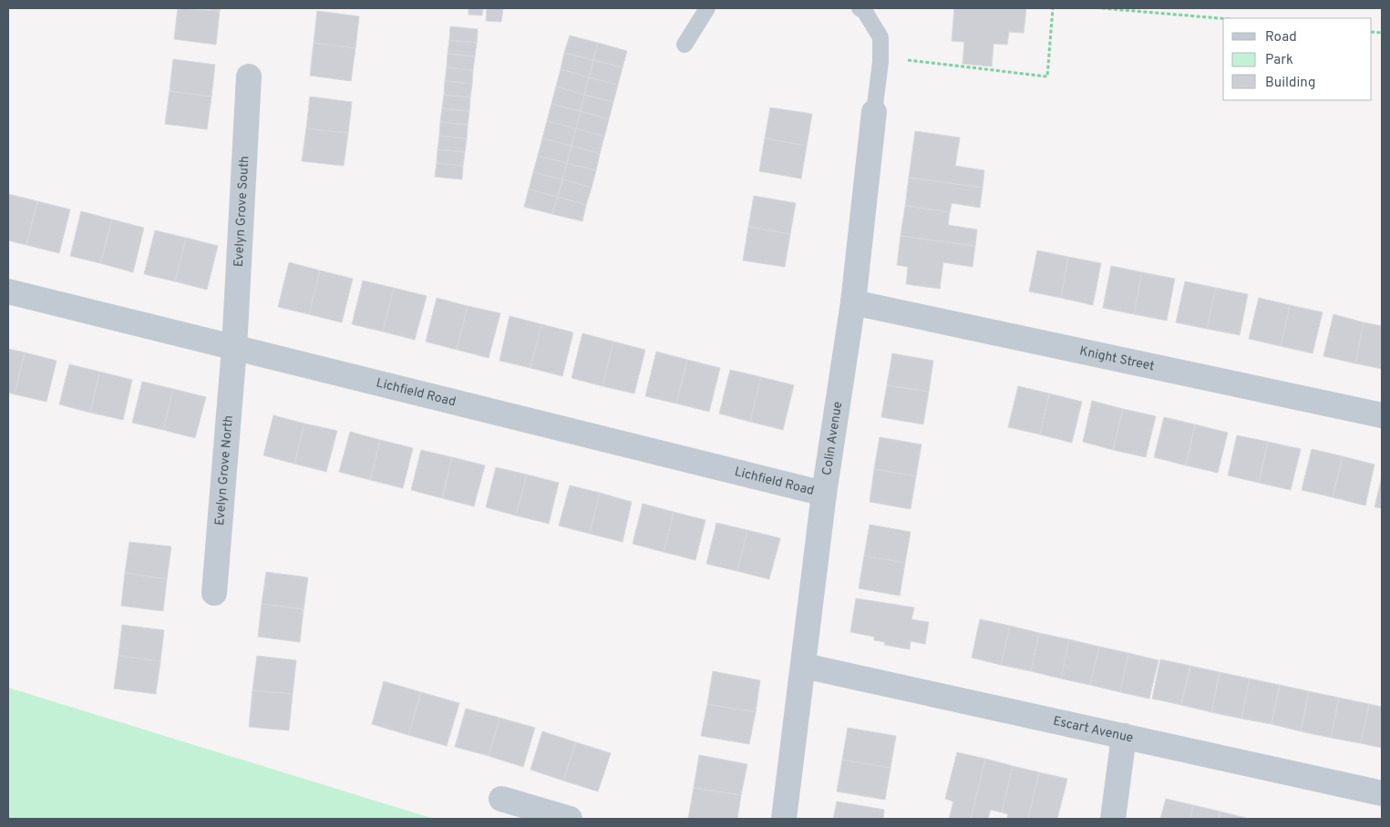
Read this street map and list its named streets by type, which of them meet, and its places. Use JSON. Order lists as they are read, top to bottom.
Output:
{
  "streets": {
    "street": [
      "Evelyn Grove South",
      "Knight Street",
      "Lichfield Road",
      "Colin Avenue",
      "Evelyn Grove North",
      "Escart Avenue"
    ]
  },
  "crossings": [
    ["Evelyn Grove South", "Lichfield Road"],
    ["Evelyn Grove South", "Evelyn Grove North"],
    ["Knight Street", "Colin Avenue"],
    ["Lichfield Road", "Colin Avenue"],
    ["Lichfield Road", "Evelyn Grove North"],
    ["Colin Avenue", "Escart Avenue"]
  ],
  "legend": ["Road", "Park", "Building"]
}
